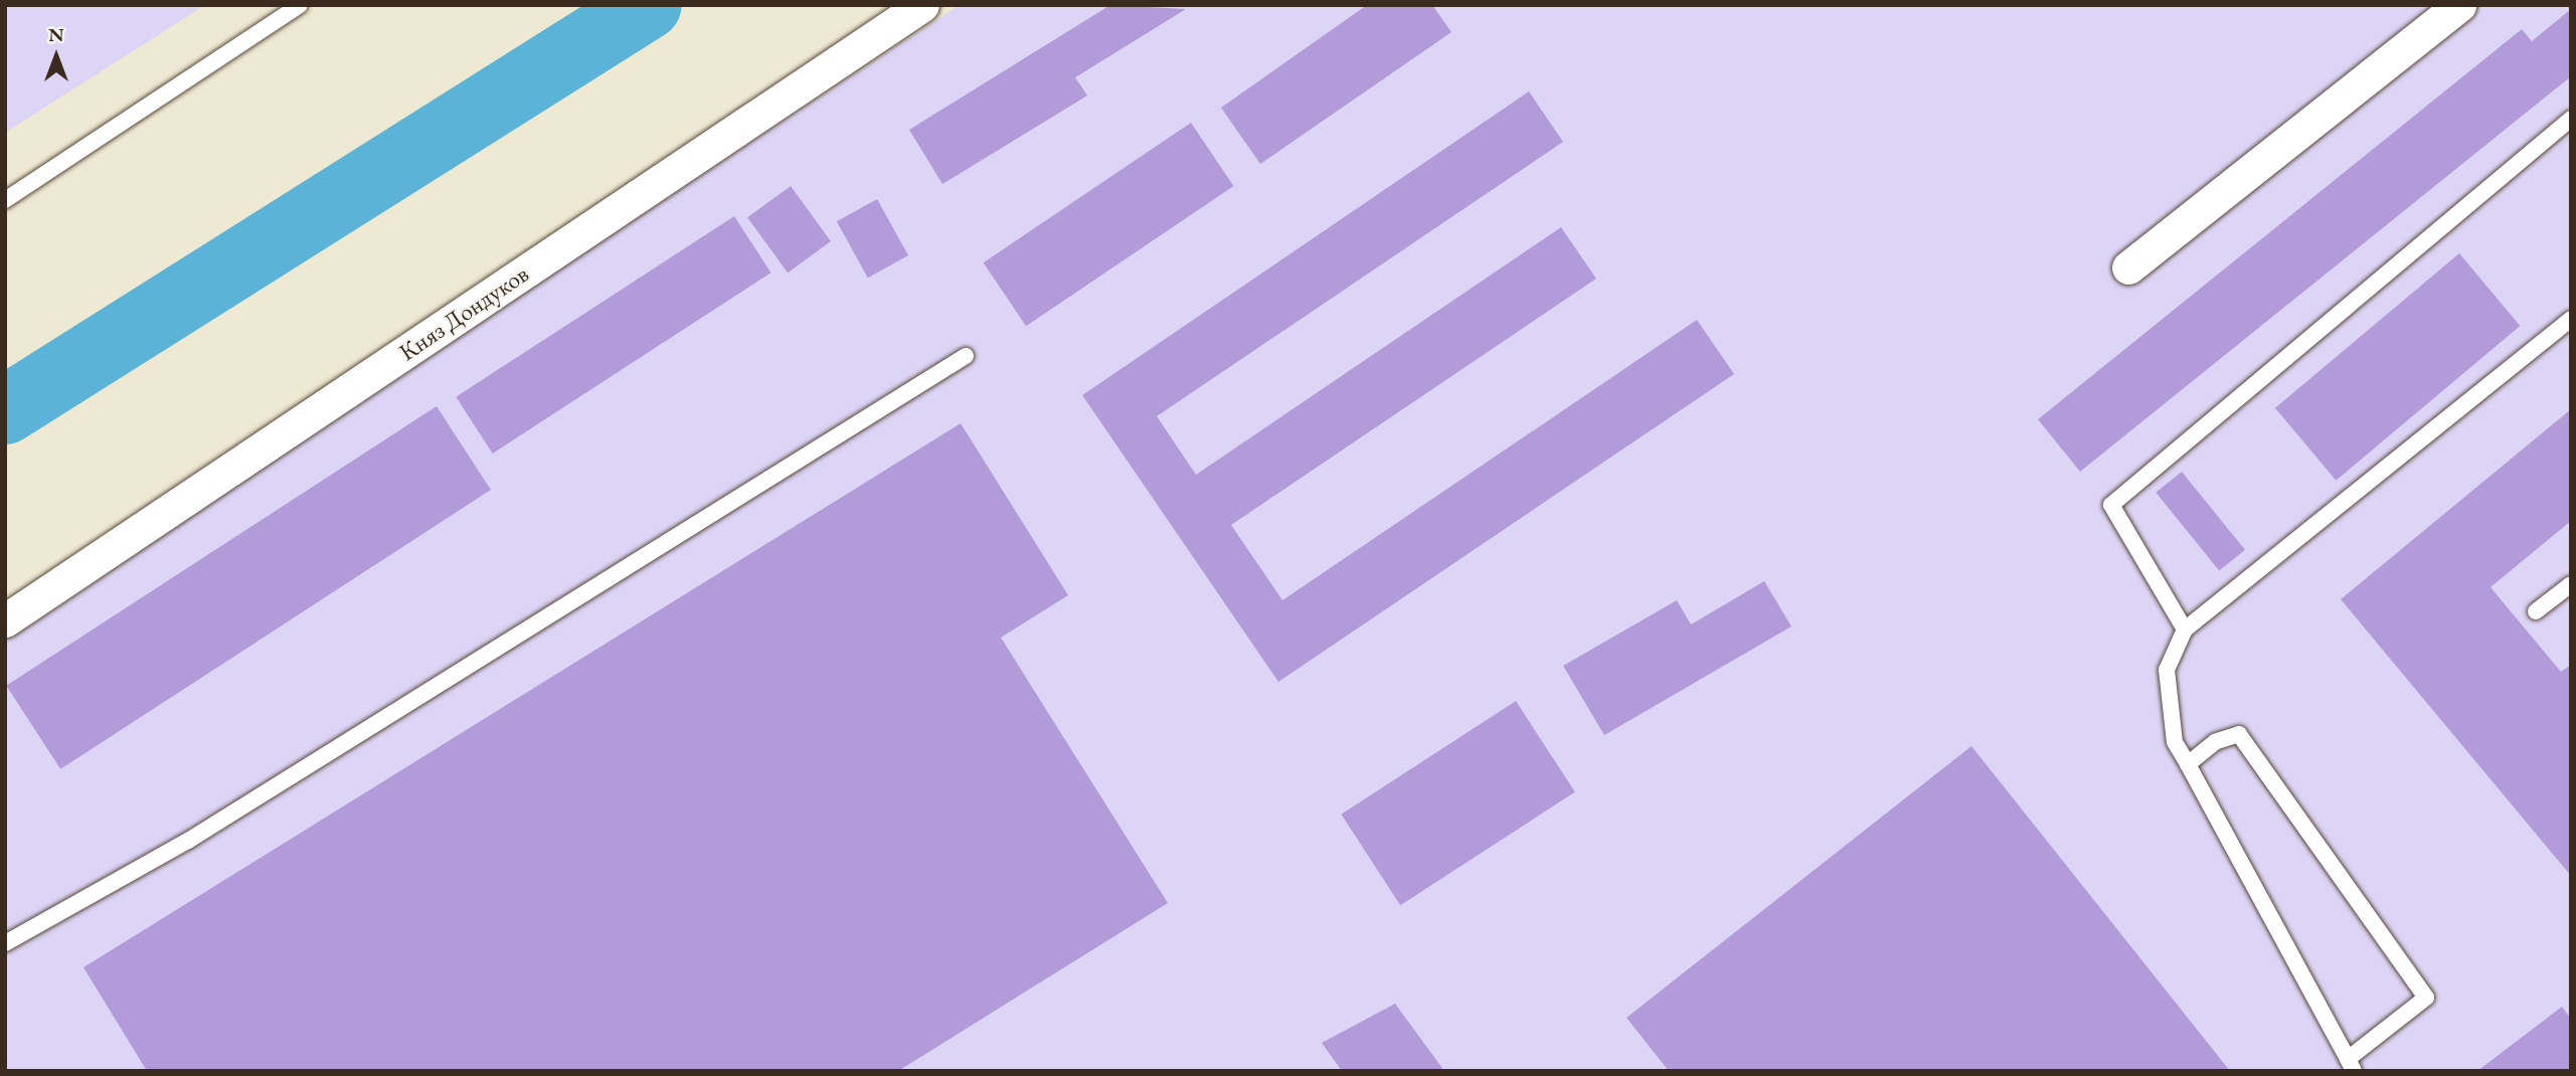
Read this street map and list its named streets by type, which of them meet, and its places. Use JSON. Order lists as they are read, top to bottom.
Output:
{
  "streets": {
    "street": ["Княз Дондуков"]
  },
  "north": "top"
}
